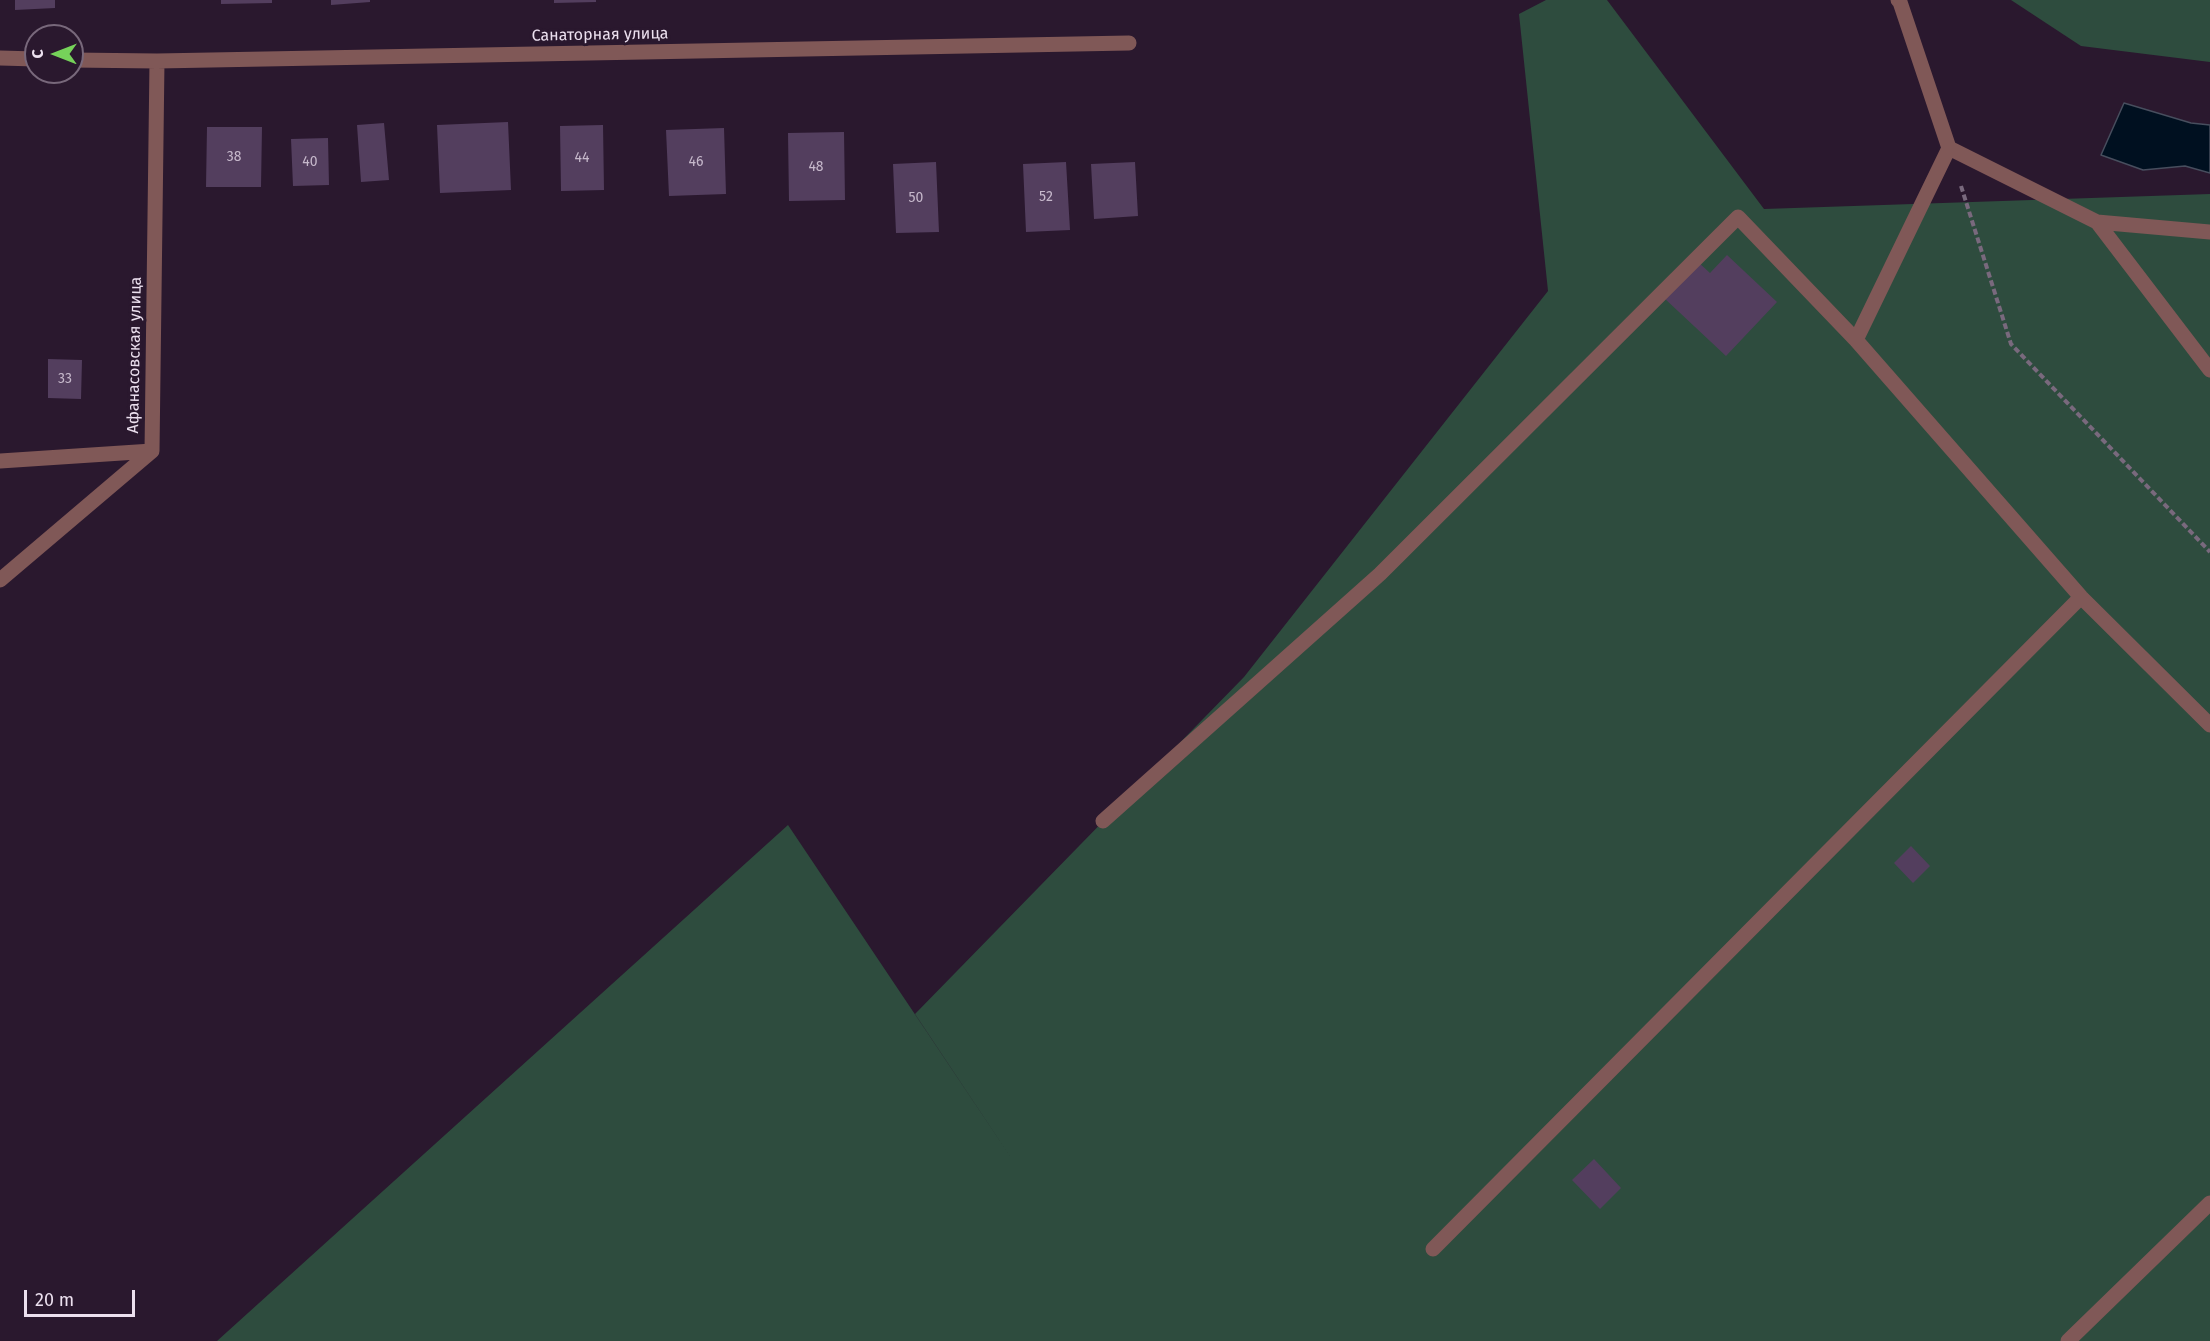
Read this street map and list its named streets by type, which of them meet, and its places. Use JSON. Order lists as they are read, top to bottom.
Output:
{
  "streets": {
    "street": ["Санаторная улица", "Афанасовская улица"]
  },
  "crossings": [
    ["Санаторная улица", "Афанасовская улица"]
  ],
  "house_numbers": [
    "38",
    "44",
    "40",
    "46",
    "48",
    "52",
    "50",
    "33"
  ],
  "scale_bar": "20 m",
  "north": "left"
}
